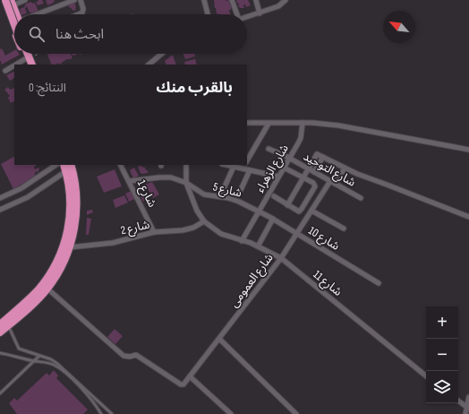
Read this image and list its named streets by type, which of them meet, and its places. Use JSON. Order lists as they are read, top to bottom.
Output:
{
  "streets": {
    "street": [
      "شارع الزهراء",
      "شارع التوحيد",
      "شارع 5",
      "شارع 1",
      "شارع 2",
      "شارع 10",
      "شارع العمومى",
      "شارع 11"
    ]
  },
  "crossings": [
    ["شارع الزهراء", "شارع التوحيد"],
    ["شارع الزهراء", "شارع 5"],
    ["شارع الزهراء", "شارع 10"],
    ["شارع الزهراء", "شارع 11"],
    ["شارع التوحيد", "شارع العمومى"],
    ["شارع 5", "شارع 1"],
    ["شارع 5", "شارع 10"],
    ["شارع 1", "شارع 2"],
    ["شارع 2", "شارع 11"],
    ["شارع 10", "شارع العمومى"],
    ["شارع العمومى", "شارع 11"]
  ],
  "north": "top left",
  "page": {
    "search": "ابحث هنا",
    "heading": ["بالقرب منك", "النتائج: 0"],
    "map_buttons": ["+", "−"]
  }
}
